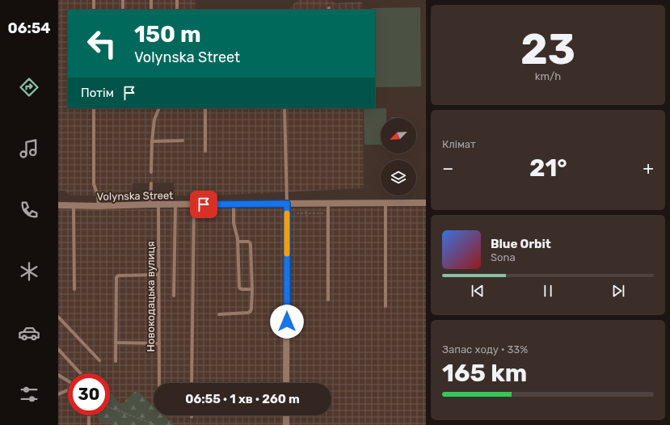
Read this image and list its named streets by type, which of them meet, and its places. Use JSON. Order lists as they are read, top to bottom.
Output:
{
  "streets": {
    "street": ["Volynska Street"],
    "lane": ["Новокодацька вулиця"]
  },
  "crossings": [
    ["Volynska Street", "Новокодацька вулиця"]
  ],
  "north": "bottom left",
  "page": {
    "tabs": "06:54",
    "tile": [
      ["23", "km/h"],
      "Клімат",
      ["Запас ходу · 33%", "165 km"]
    ],
    "turn": ["150 m", "Volynska Street"],
    "then": "Потім",
    "heat": ["−", "21°", "+"],
    "song": ["Blue Orbit", "Sona"],
    "limit": "30",
    "trip": "06:55 · 1 хв · 260 m"
  }
}
